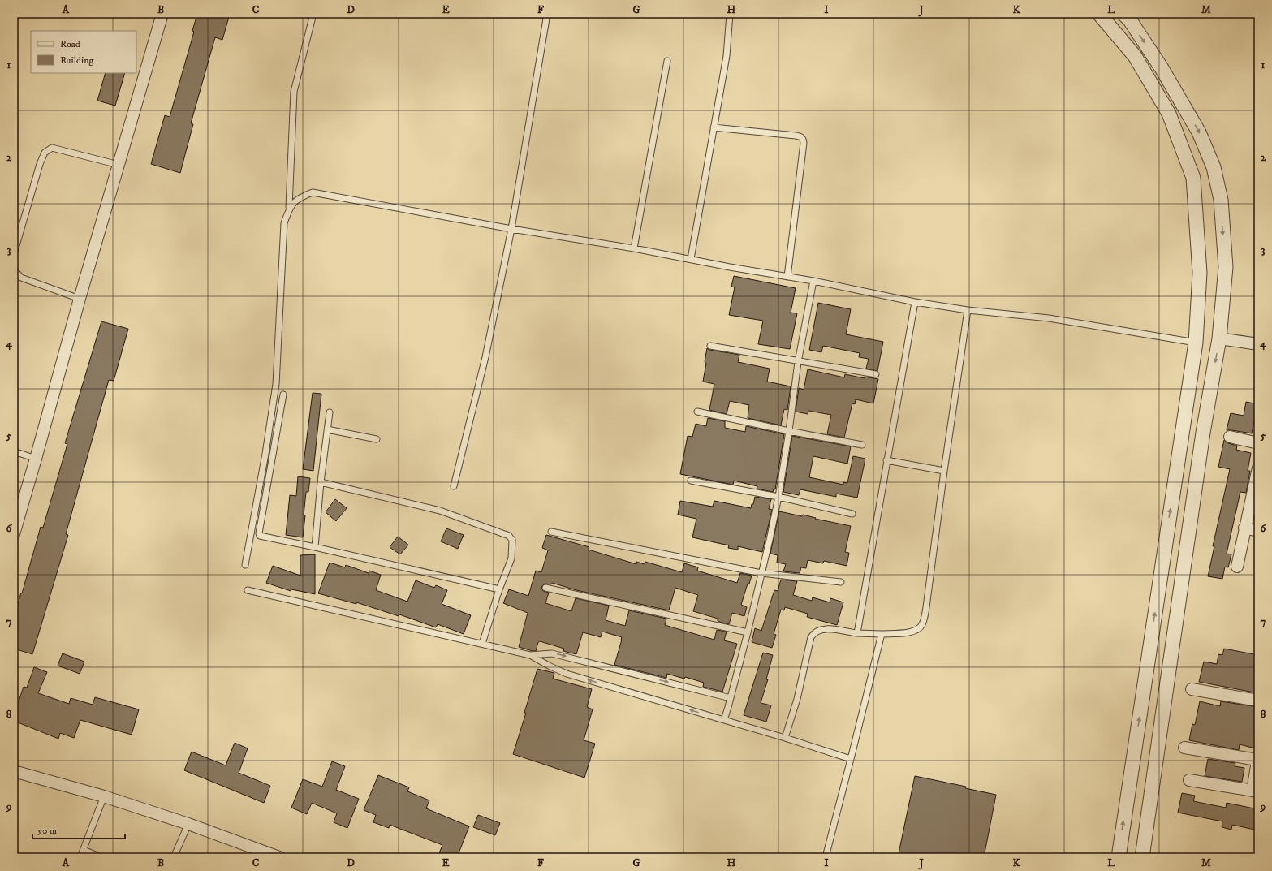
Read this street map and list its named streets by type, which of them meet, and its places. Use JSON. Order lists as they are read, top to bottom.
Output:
{
  "legend": ["Road", "Building"],
  "scale_bar": "50 m",
  "grid": {
    "columns": [
      "A",
      "B",
      "C",
      "D",
      "E",
      "F",
      "G",
      "H",
      "I",
      "J",
      "K",
      "L",
      "M"
    ],
    "rows": [
      "1",
      "2",
      "3",
      "4",
      "5",
      "6",
      "7",
      "8",
      "9"
    ]
  }
}
